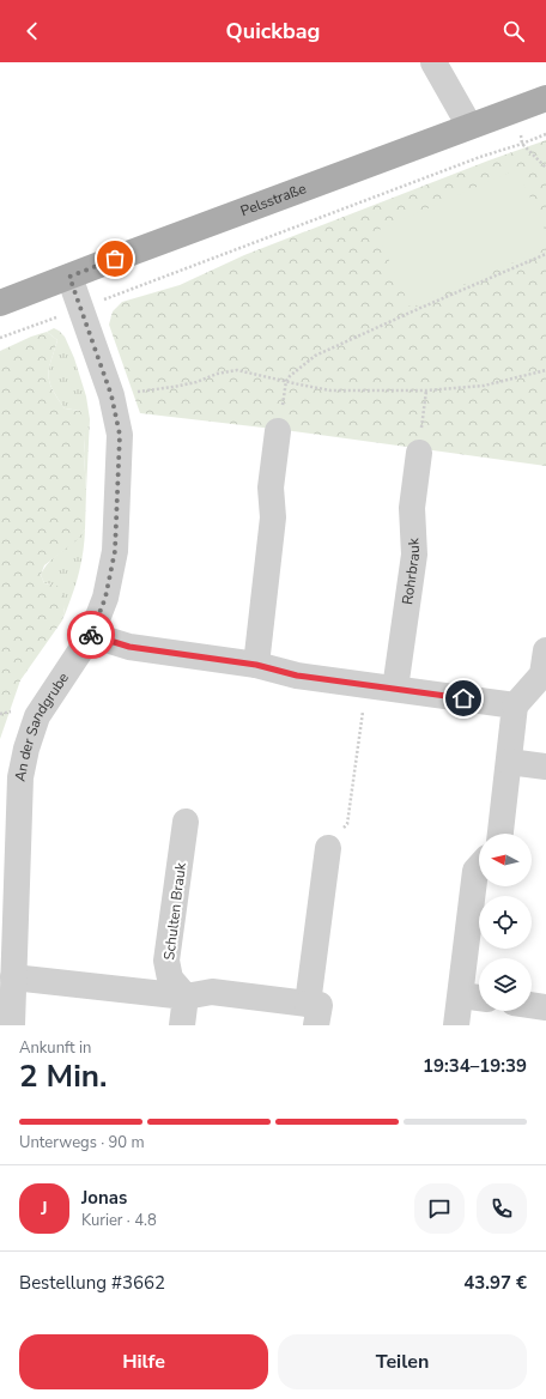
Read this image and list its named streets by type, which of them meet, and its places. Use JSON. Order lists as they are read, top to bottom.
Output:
{
  "streets": {
    "main road": ["Pelsstraße"],
    "street": ["Rohrbrauk", "An der Sandgrube", "Schulten Brauk"]
  },
  "crossings": [
    ["Pelsstraße", "An der Sandgrube"]
  ],
  "north": "left",
  "page": {
    "header": "Quickbag",
    "heading": ["2 Min.", "Ankunft in", "19:34–19:39"],
    "panel": [
      "Jonas",
      "Kurier · 4.8",
      "Bestellung #3662",
      "43.97 €"
    ],
    "bar": "Unterwegs · 90 m",
    "round": "J",
    "buttons": ["Hilfe", "Teilen"]
  }
}
